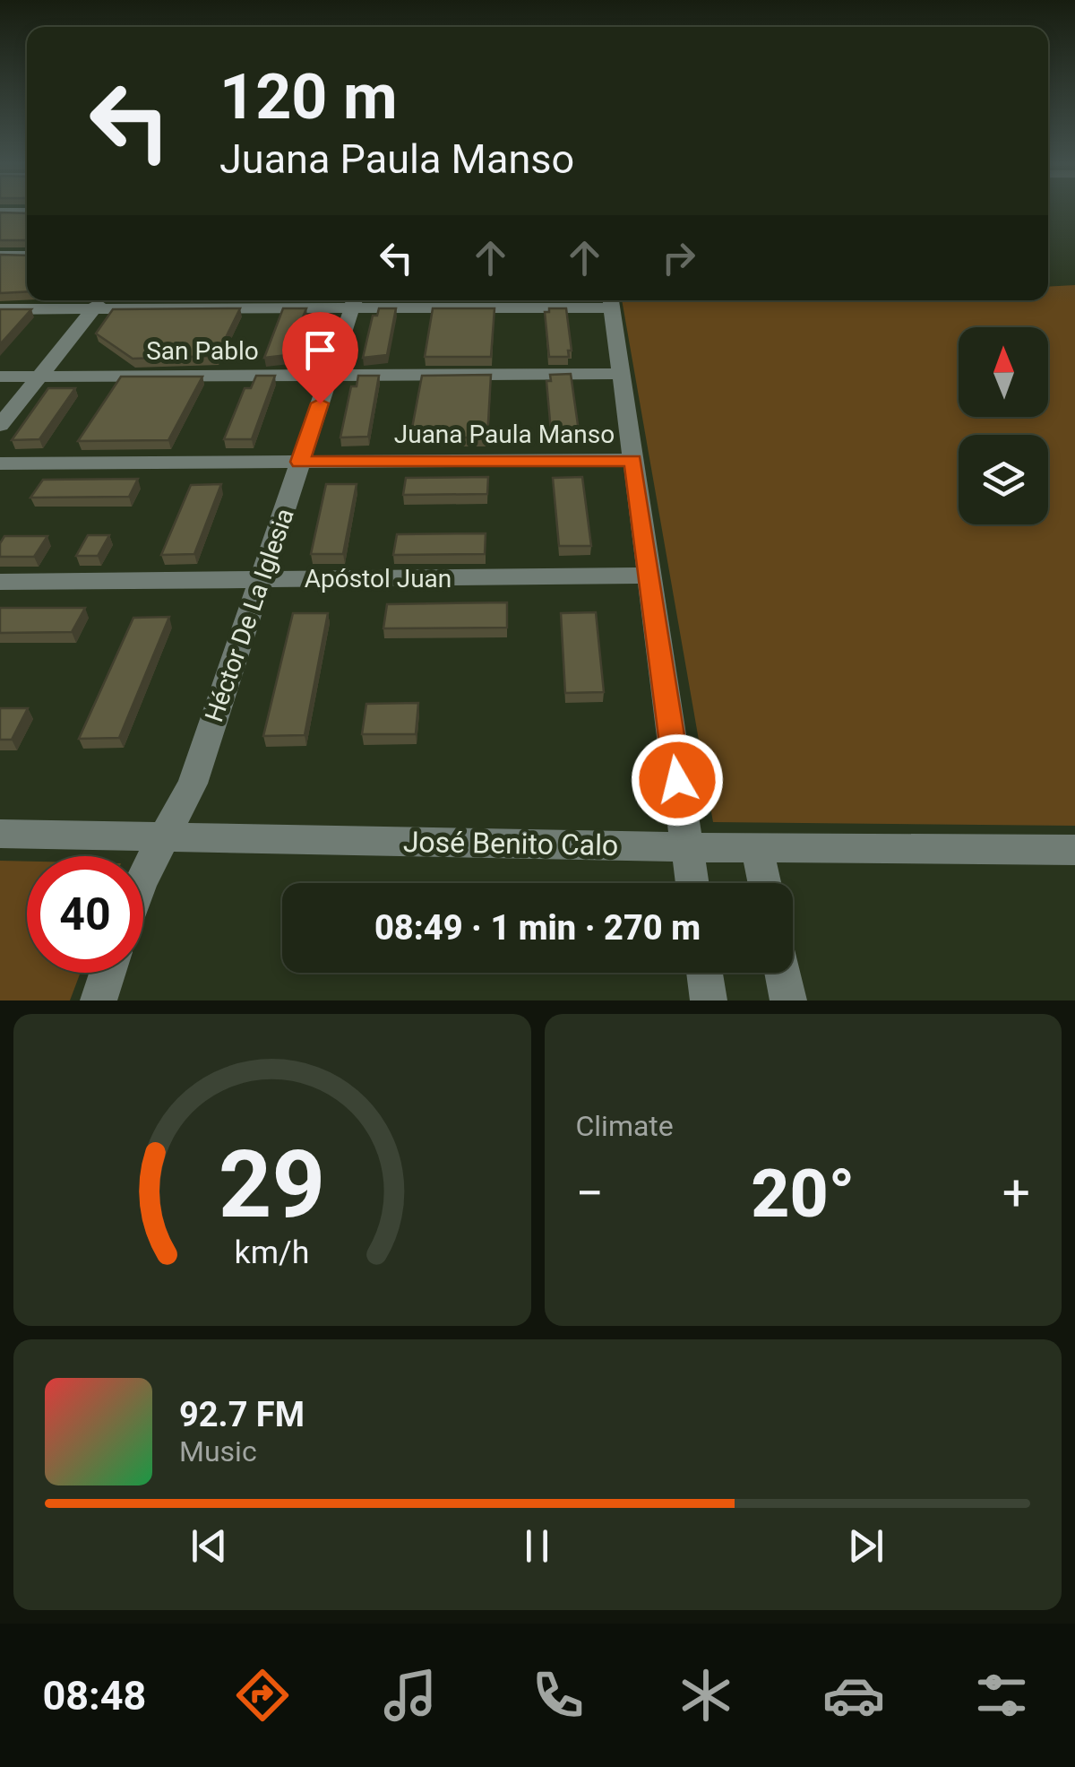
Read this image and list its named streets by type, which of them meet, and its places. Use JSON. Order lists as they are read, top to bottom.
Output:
{
  "streets": {
    "street": [
      "San Pablo",
      "Juana Paula Manso",
      "Apóstol Juan",
      "Héctor De La Iglesia",
      "José Benito Calo"
    ]
  },
  "crossings": [
    ["San Pablo", "Héctor De La Iglesia"],
    ["Juana Paula Manso", "Héctor De La Iglesia"],
    ["Apóstol Juan", "Héctor De La Iglesia"],
    ["Héctor De La Iglesia", "José Benito Calo"]
  ],
  "north": "top",
  "page": {
    "turn": ["120 m", "Juana Paula Manso"],
    "limit": "40",
    "trip": "08:49 · 1 min · 270 m",
    "tile": "Climate",
    "heat": ["−", "20°", "+"],
    "song": ["92.7 FM", "Music"],
    "tabs": "08:48",
    "gauge": ["29", "km/h"]
  }
}
